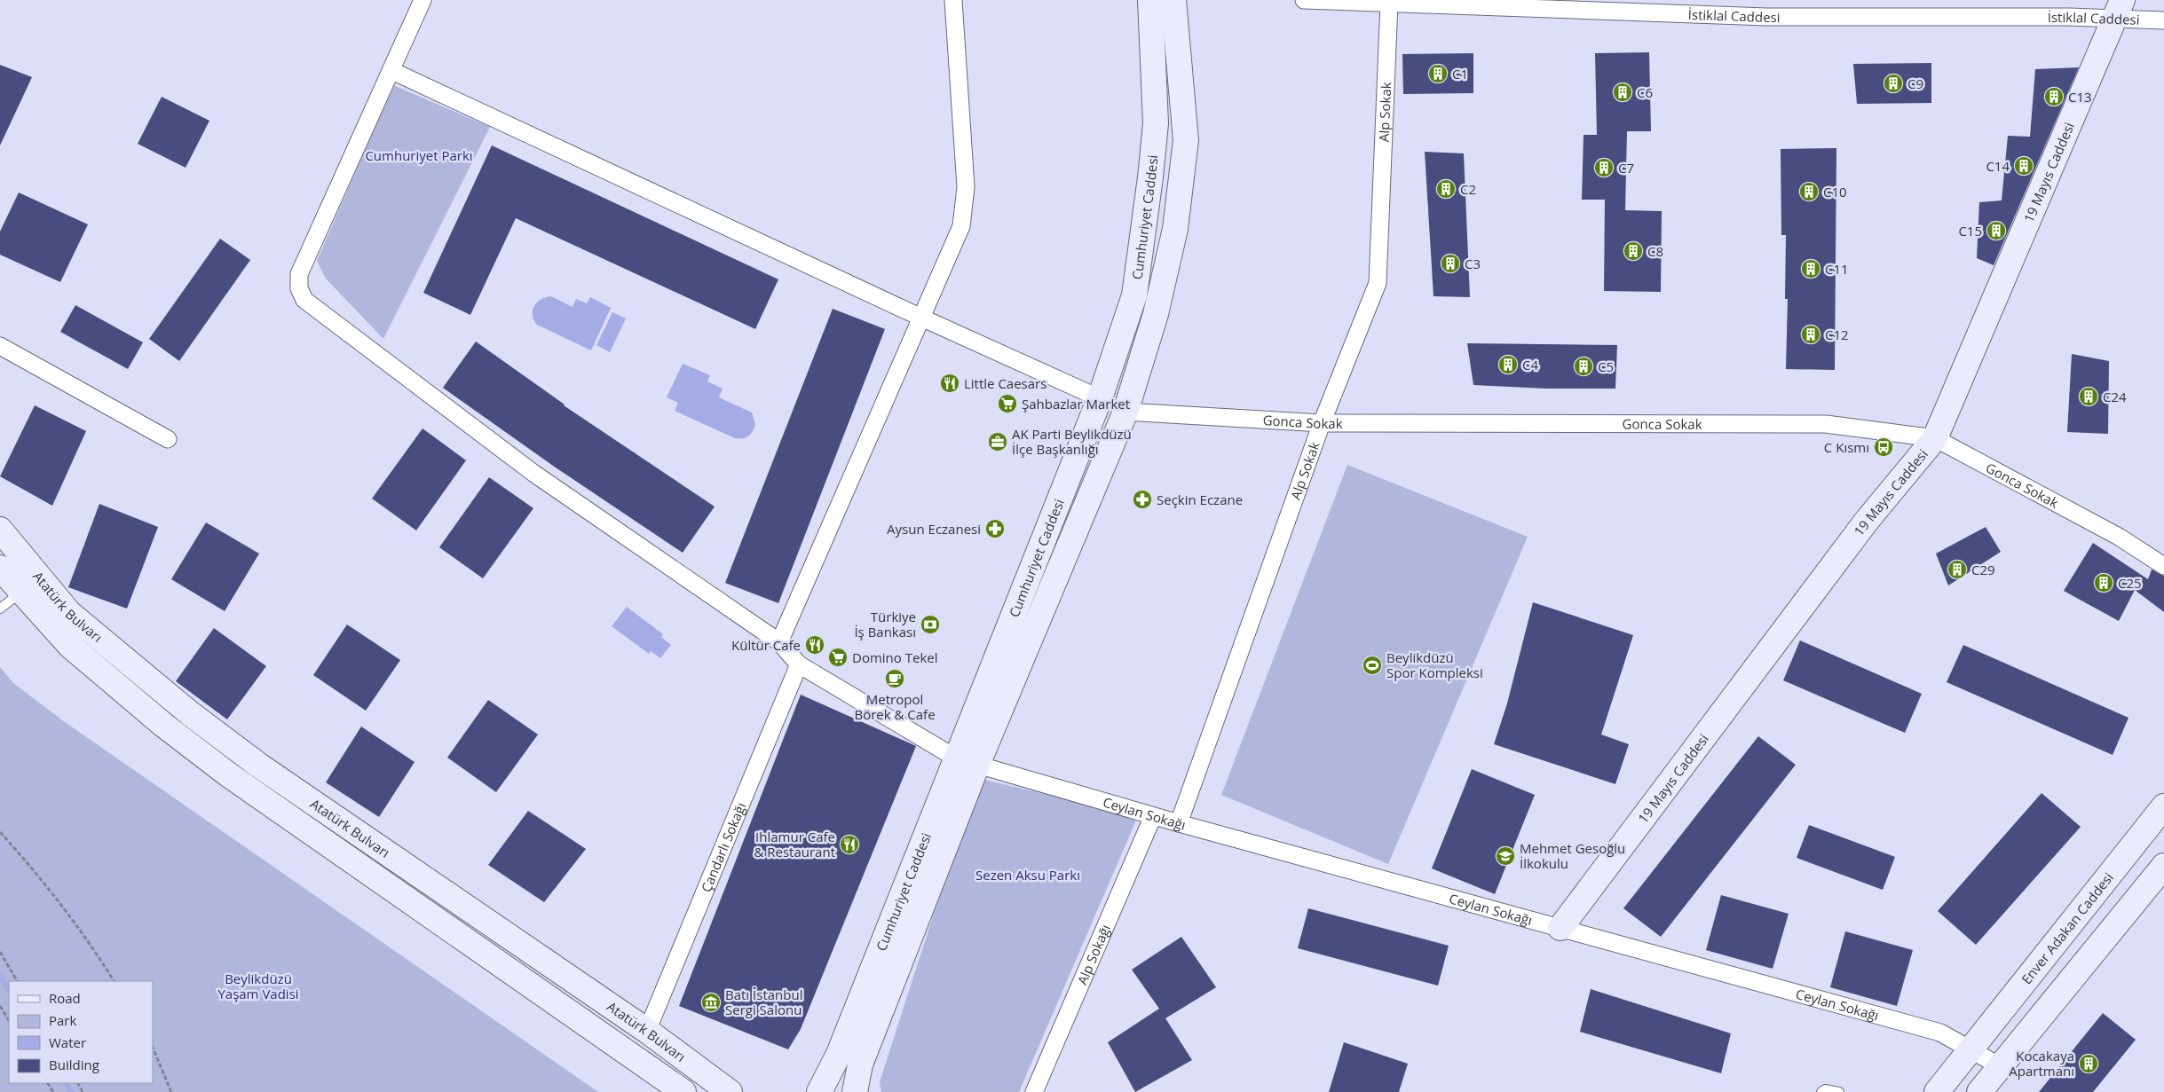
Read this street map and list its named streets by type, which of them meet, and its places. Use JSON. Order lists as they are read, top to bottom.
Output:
{
  "streets": {
    "main road": [
      "19 Mayıs Caddesi",
      "Cumhuriyet Caddesi",
      "Atatürk Bulvarı",
      "Enver Adakan Caddesi"
    ],
    "street": [
      "İstiklal Caddesi",
      "Alp Sokak",
      "Gonca Sokak",
      "Ceylan Sokağı",
      "Çandarlı Sokağı",
      "Alp Sokağı"
    ]
  },
  "crossings": [
    ["İstiklal Caddesi", "Alp Sokak"],
    ["İstiklal Caddesi", "19 Mayıs Caddesi"],
    ["Alp Sokak", "Gonca Sokak"],
    ["Alp Sokak", "Ceylan Sokağı"],
    ["19 Mayıs Caddesi", "Gonca Sokak"],
    ["19 Mayıs Caddesi", "Ceylan Sokağı"],
    ["Cumhuriyet Caddesi", "Gonca Sokak"],
    ["Cumhuriyet Caddesi", "Ceylan Sokağı"],
    ["Atatürk Bulvarı", "Çandarlı Sokağı"],
    ["Ceylan Sokağı", "Çandarlı Sokağı"],
    ["Ceylan Sokağı", "Enver Adakan Caddesi"],
    ["Ceylan Sokağı", "Alp Sokağı"]
  ],
  "parks": ["Cumhuriyet Parkı", "Sezen Aksu Parkı", "Beylikdüzü Yaşam Vadisi"],
  "places": {
    "building": [
      "C1",
      "C9",
      "C6",
      "C13",
      "C14",
      "C7",
      "C2",
      "C10",
      "C15",
      "C8",
      "C3",
      "C11",
      "C12",
      "C4",
      "C5",
      "C24",
      "C29",
      "C25",
      "Kocakaya Apartmanı"
    ],
    "restaurant": ["Little Caesars", "Kültür Cafe", "Ihlamur Cafe & Restaurant"],
    "supermarket": ["Şahbazlar Market", "Domino Tekel"],
    "office": ["AK Parti Beylikdüzü İlçe Başkanlığı"],
    "bus stop": ["C Kısmı"],
    "pharmacy": ["Seçkin Eczane", "Aysun Eczanesi"],
    "bank": ["Türkiye İş Bankası"],
    "sports": ["Beylikdüzü Spor Kompleksi"],
    "cafe": ["Metropol Börek & Cafe"],
    "school or university": ["Mehmet Gesoğlu İlkokulu"],
    "museum": ["Batı İstanbul Sergi Salonu"]
  },
  "legend": [
    "Road",
    "Park",
    "Water",
    "Building"
  ]
}
